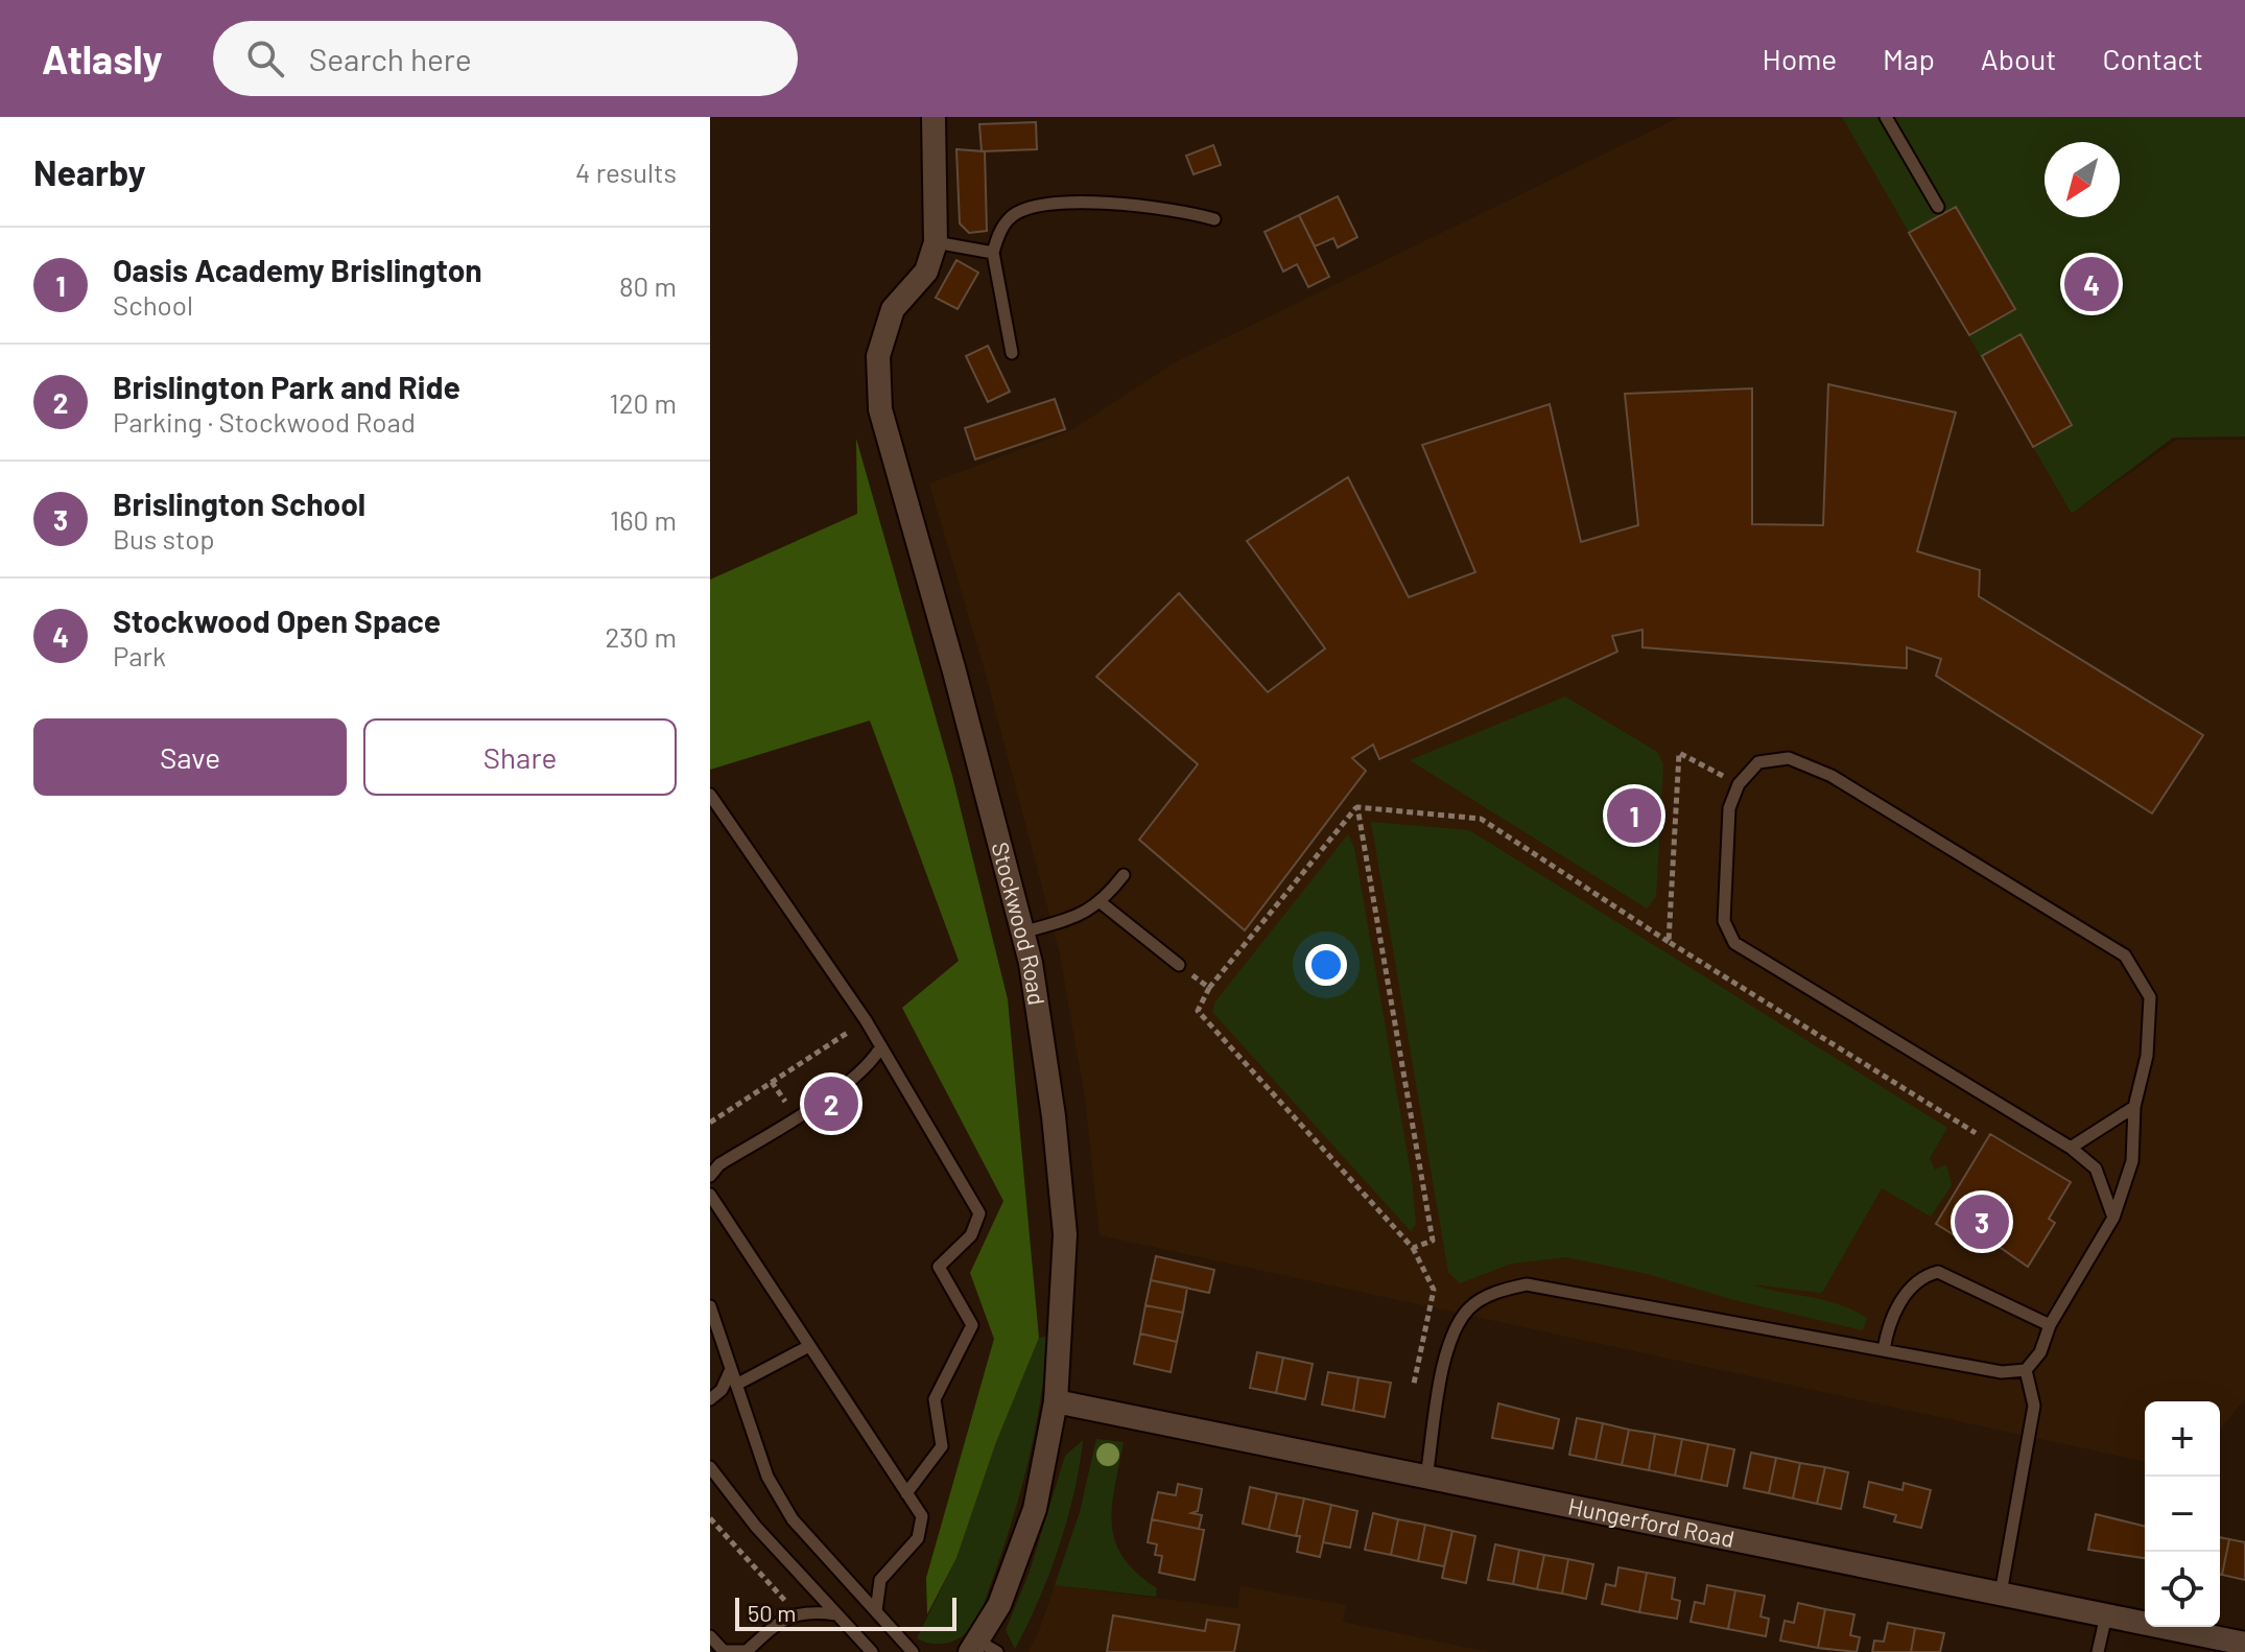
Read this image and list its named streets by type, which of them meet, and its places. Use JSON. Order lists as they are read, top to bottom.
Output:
{
  "streets": {
    "street": ["Stockwood Road", "Hungerford Road"]
  },
  "crossings": [
    ["Stockwood Road", "Hungerford Road"]
  ],
  "scale_bar": "50 m",
  "north": "bottom left",
  "page": {
    "header": "Atlasly",
    "search": "Search here",
    "nav": [
      "Home",
      "Map",
      "About",
      "Contact"
    ],
    "heading": ["Nearby", "4 results"],
    "list": [
      {
        "mark": "1",
        "name": "Oasis Academy Brislington",
        "note": "School",
        "value": "80 m"
      },
      {
        "mark": "2",
        "name": "Brislington Park and Ride",
        "note": "Parking · Stockwood Road",
        "value": "120 m"
      },
      {
        "mark": "3",
        "name": "Brislington School",
        "note": "Bus stop",
        "value": "160 m"
      },
      {
        "mark": "4",
        "name": "Stockwood Open Space",
        "note": "Park",
        "value": "230 m"
      }
    ],
    "pins": [
      "4",
      "1",
      "2",
      "3"
    ],
    "buttons": ["Save", "Share"],
    "map_buttons": ["+", "−"],
    "scale": "50 m"
  }
}
